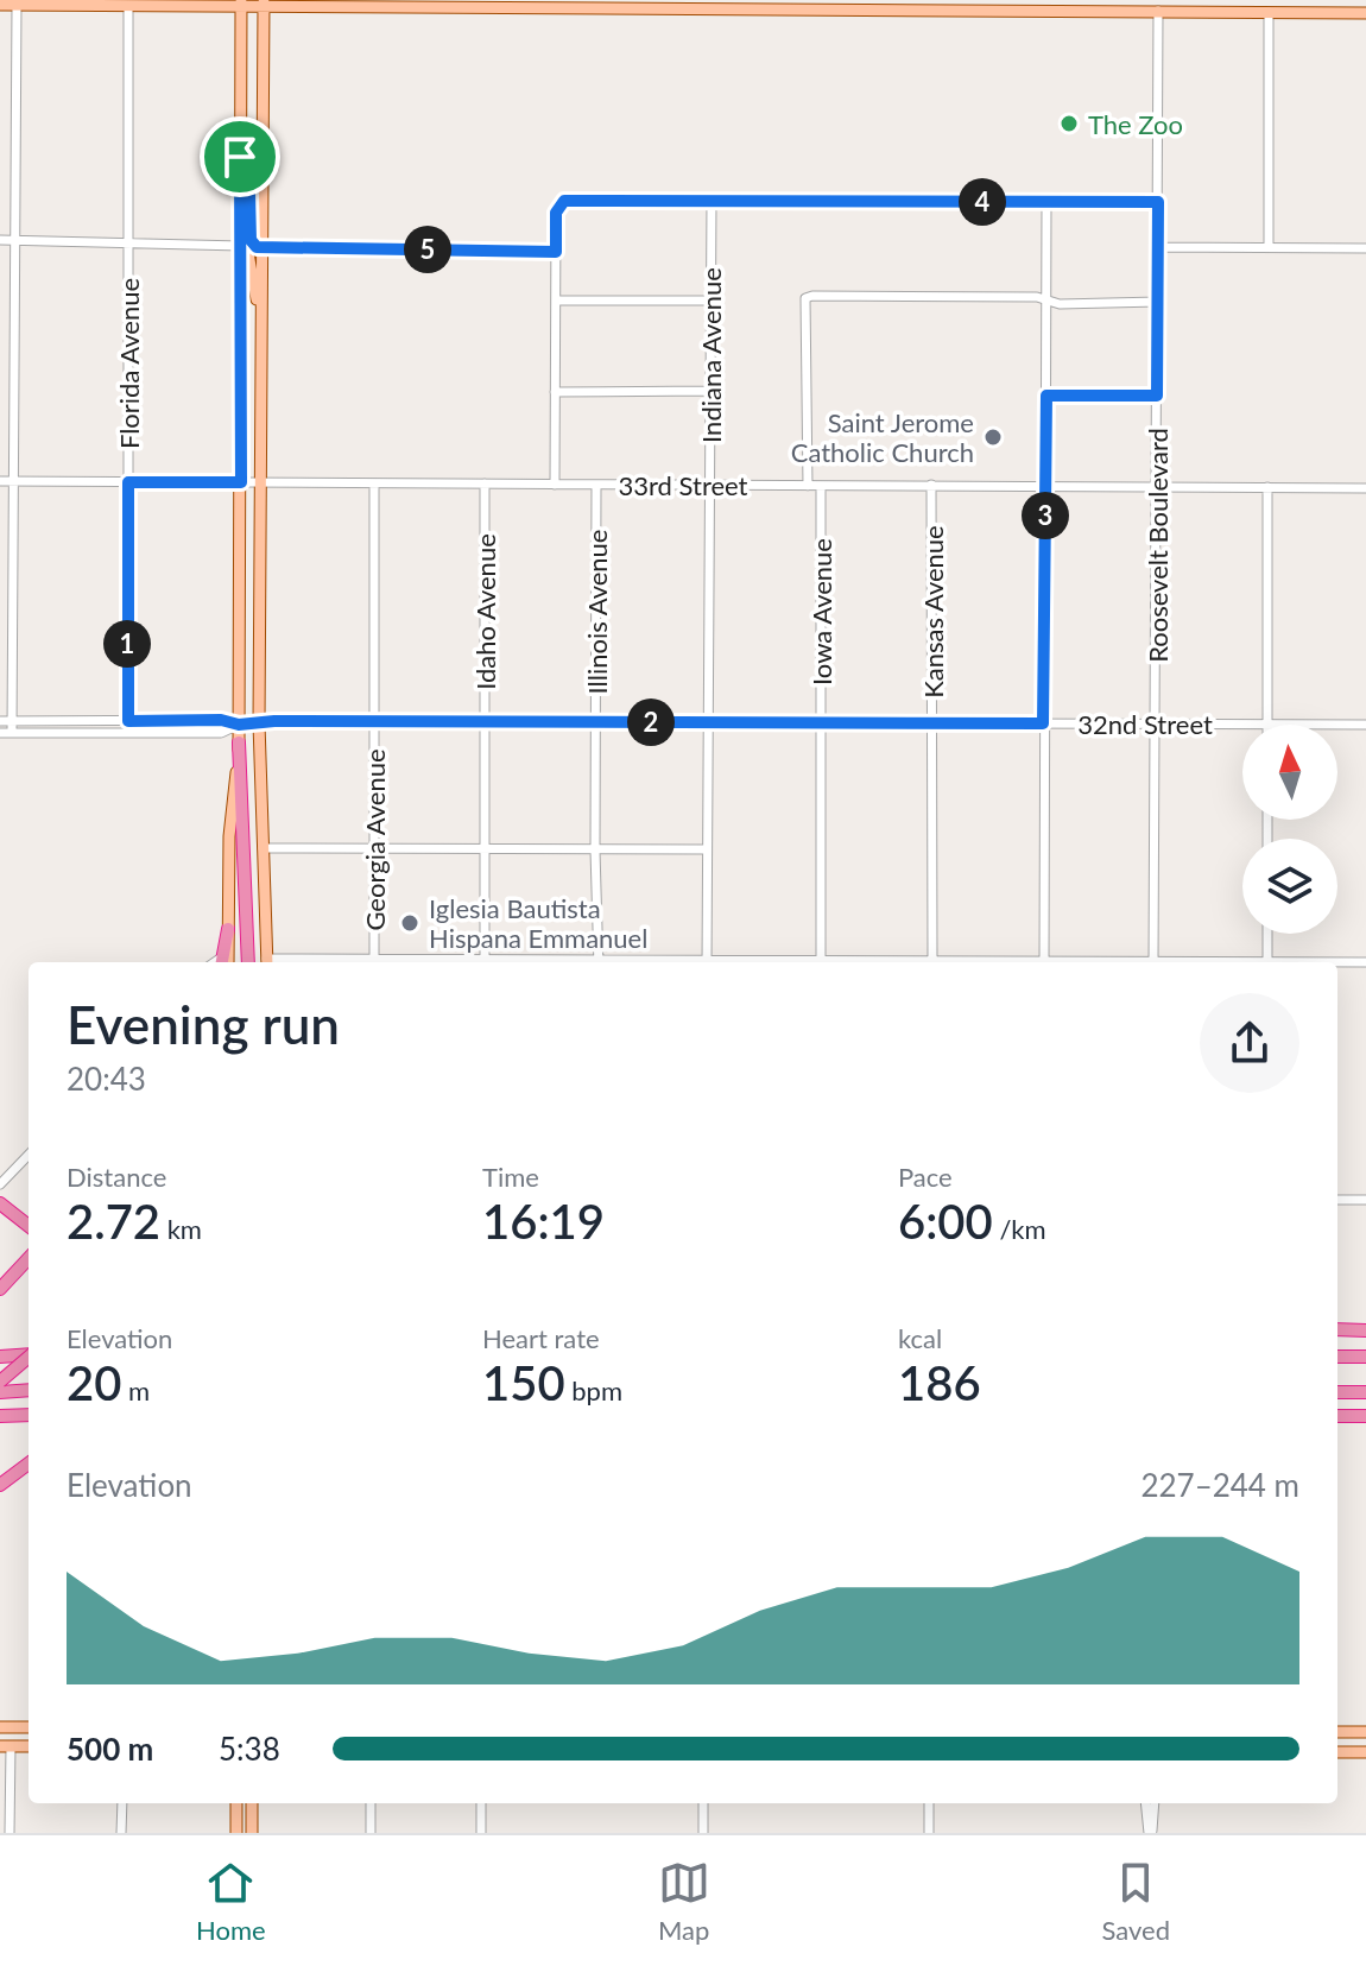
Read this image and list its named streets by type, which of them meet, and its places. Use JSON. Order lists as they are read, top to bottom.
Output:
{
  "streets": {
    "street": [
      "Indiana Avenue",
      "Florida Avenue",
      "33rd Street",
      "Roosevelt Boulevard",
      "Idaho Avenue",
      "Illinois Avenue",
      "Iowa Avenue",
      "Kansas Avenue",
      "32nd Street",
      "Georgia Avenue"
    ]
  },
  "crossings": [
    ["Indiana Avenue", "33rd Street"],
    ["Indiana Avenue", "32nd Street"],
    ["Florida Avenue", "33rd Street"],
    ["Florida Avenue", "32nd Street"],
    ["33rd Street", "Roosevelt Boulevard"],
    ["33rd Street", "Idaho Avenue"],
    ["33rd Street", "Illinois Avenue"],
    ["33rd Street", "Iowa Avenue"],
    ["33rd Street", "Kansas Avenue"],
    ["33rd Street", "Georgia Avenue"],
    ["Roosevelt Boulevard", "32nd Street"],
    ["Idaho Avenue", "32nd Street"],
    ["Illinois Avenue", "32nd Street"],
    ["Iowa Avenue", "32nd Street"],
    ["Kansas Avenue", "32nd Street"],
    ["32nd Street", "Georgia Avenue"]
  ],
  "places": ["The Zoo", "Saint Jerome Catholic Church", "Iglesia Bautista Hispana Emmanuel"],
  "north": "top",
  "page": {
    "pins": [
      "4",
      "5",
      "3",
      "1",
      "2"
    ],
    "heading": ["Evening run", "20:43"],
    "stats": [
      ["Distance", "2.72 km"],
      ["Time", "16:19"],
      ["Pace", "6:00 /km"],
      ["Elevation", "20 m"],
      ["Heart rate", "150 bpm"],
      ["kcal", "186"]
    ],
    "chart": ["Elevation", "227–244 m"],
    "list": [
      {
        "name": "500 m",
        "note": "5:38"
      }
    ],
    "tabs": ["Home", "Map", "Saved"]
  }
}
